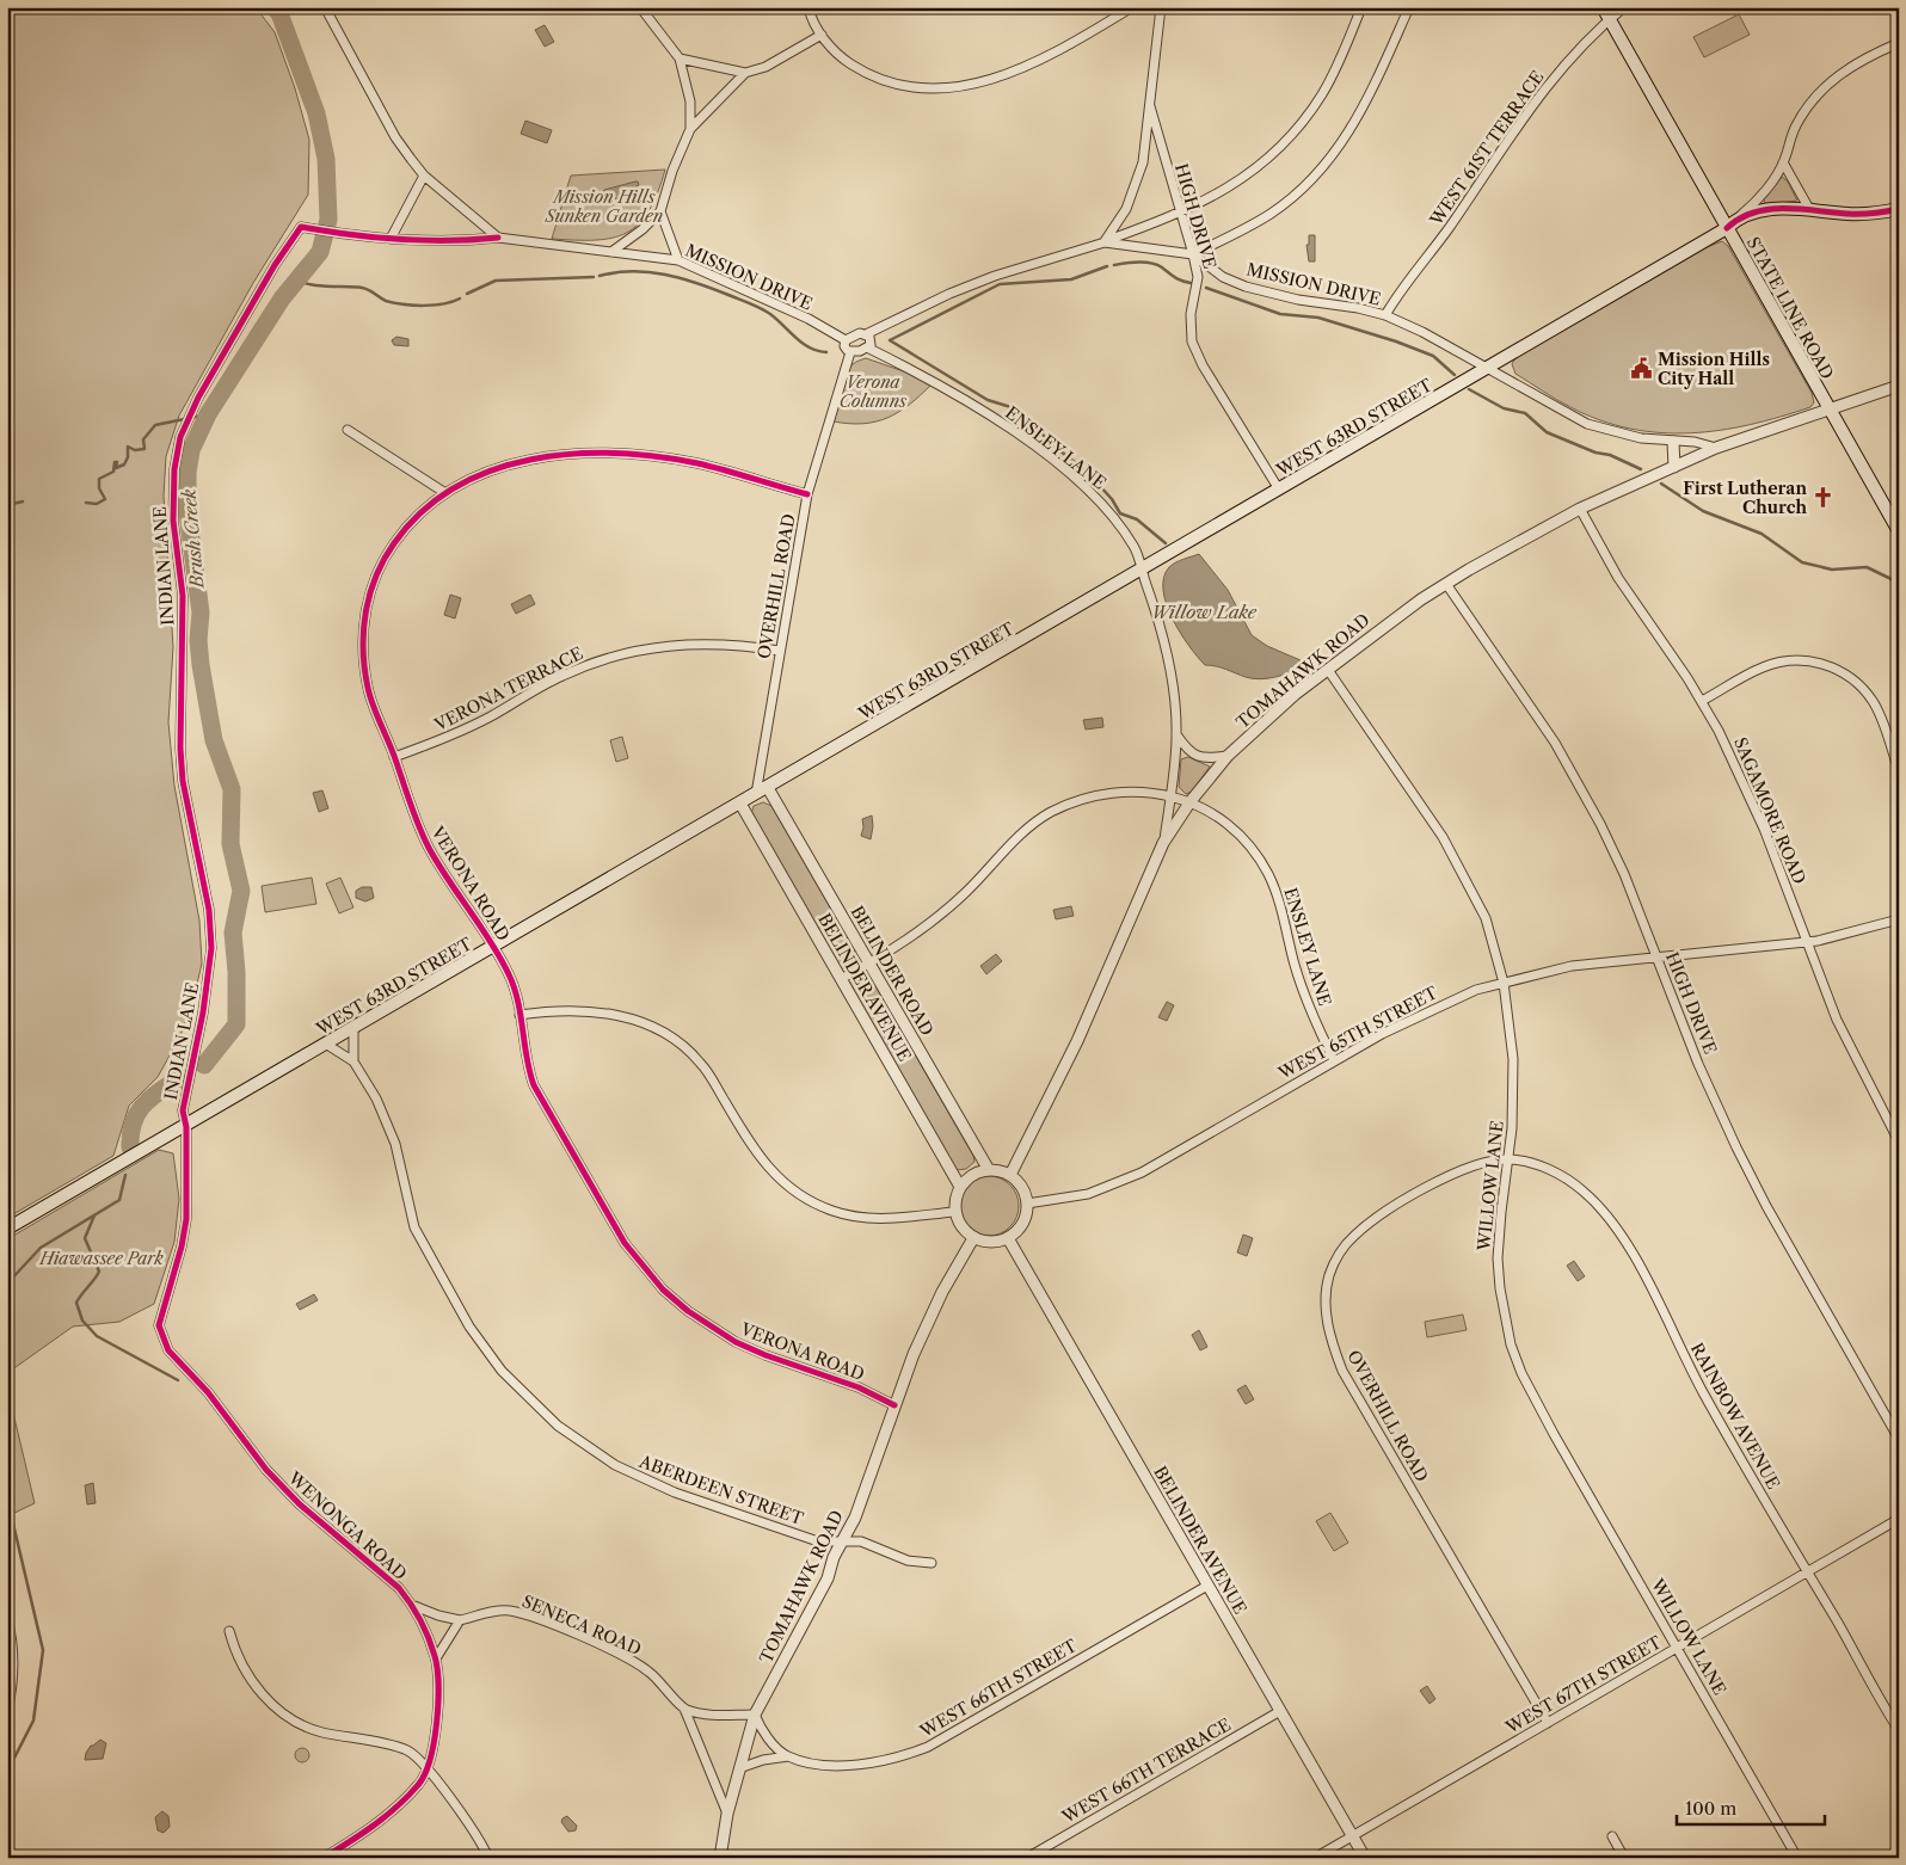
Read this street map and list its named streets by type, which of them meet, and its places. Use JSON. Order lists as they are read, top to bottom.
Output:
{
  "streets": {
    "main road": ["STATE LINE ROAD", "WEST 63RD STREET"],
    "street": [
      "WEST 61ST TERRACE",
      "HIGH DRIVE",
      "MISSION DRIVE",
      "ENSLEY LANE",
      "INDIAN LANE",
      "OVERHILL ROAD",
      "TOMAHAWK ROAD",
      "VERONA TERRACE",
      "SAGAMORE ROAD",
      "VERONA ROAD",
      "BELINDER ROAD",
      "BELINDER AVENUE",
      "WEST 65TH STREET",
      "WILLOW LANE",
      "RAINBOW AVENUE",
      "ABERDEEN STREET",
      "WENONGA ROAD",
      "SENECA ROAD",
      "WEST 67TH STREET",
      "WEST 66TH STREET",
      "WEST 66TH TERRACE"
    ]
  },
  "crossings": [
    ["WEST 61ST TERRACE", "MISSION DRIVE"],
    ["WEST 61ST TERRACE", "STATE LINE ROAD"],
    ["HIGH DRIVE", "MISSION DRIVE"],
    ["HIGH DRIVE", "WEST 63RD STREET"],
    ["HIGH DRIVE", "TOMAHAWK ROAD"],
    ["HIGH DRIVE", "WEST 65TH STREET"],
    ["MISSION DRIVE", "WEST 63RD STREET"],
    ["MISSION DRIVE", "INDIAN LANE"],
    ["MISSION DRIVE", "TOMAHAWK ROAD"],
    ["STATE LINE ROAD", "WEST 63RD STREET"],
    ["STATE LINE ROAD", "TOMAHAWK ROAD"],
    ["WEST 63RD STREET", "ENSLEY LANE"],
    ["WEST 63RD STREET", "INDIAN LANE"],
    ["WEST 63RD STREET", "OVERHILL ROAD"],
    ["WEST 63RD STREET", "VERONA ROAD"],
    ["WEST 63RD STREET", "BELINDER ROAD"],
    ["WEST 63RD STREET", "BELINDER AVENUE"],
    ["WEST 63RD STREET", "ABERDEEN STREET"],
    ["WEST 63RD STREET", "WENONGA ROAD"],
    ["ENSLEY LANE", "TOMAHAWK ROAD"],
    ["ENSLEY LANE", "WEST 65TH STREET"],
    ["INDIAN LANE", "WENONGA ROAD"],
    ["OVERHILL ROAD", "VERONA TERRACE"],
    ["OVERHILL ROAD", "VERONA ROAD"],
    ["OVERHILL ROAD", "WILLOW LANE"],
    ["OVERHILL ROAD", "RAINBOW AVENUE"],
    ["OVERHILL ROAD", "WEST 67TH STREET"],
    ["TOMAHAWK ROAD", "SAGAMORE ROAD"],
    ["TOMAHAWK ROAD", "VERONA ROAD"],
    ["TOMAHAWK ROAD", "BELINDER ROAD"],
    ["TOMAHAWK ROAD", "BELINDER AVENUE"],
    ["TOMAHAWK ROAD", "WEST 65TH STREET"],
    ["TOMAHAWK ROAD", "WILLOW LANE"],
    ["TOMAHAWK ROAD", "ABERDEEN STREET"],
    ["TOMAHAWK ROAD", "SENECA ROAD"],
    ["TOMAHAWK ROAD", "WEST 66TH STREET"],
    ["VERONA TERRACE", "VERONA ROAD"],
    ["SAGAMORE ROAD", "WEST 65TH STREET"],
    ["BELINDER ROAD", "BELINDER AVENUE"],
    ["BELINDER ROAD", "WEST 65TH STREET"],
    ["BELINDER AVENUE", "WEST 65TH STREET"],
    ["BELINDER AVENUE", "WEST 67TH STREET"],
    ["BELINDER AVENUE", "WEST 66TH STREET"],
    ["BELINDER AVENUE", "WEST 66TH TERRACE"],
    ["WEST 65TH STREET", "WILLOW LANE"],
    ["WILLOW LANE", "RAINBOW AVENUE"],
    ["WILLOW LANE", "WEST 67TH STREET"],
    ["RAINBOW AVENUE", "WEST 67TH STREET"]
  ],
  "water": ["Brush Creek", "Willow Lake"],
  "parks": ["Mission Hills Sunken Garden", "Verona Columns", "Hiawassee Park"],
  "places": {
    "public building": ["Mission Hills City Hall"],
    "church": ["First Lutheran Church"]
  },
  "scale_bar": "100 m"
}
